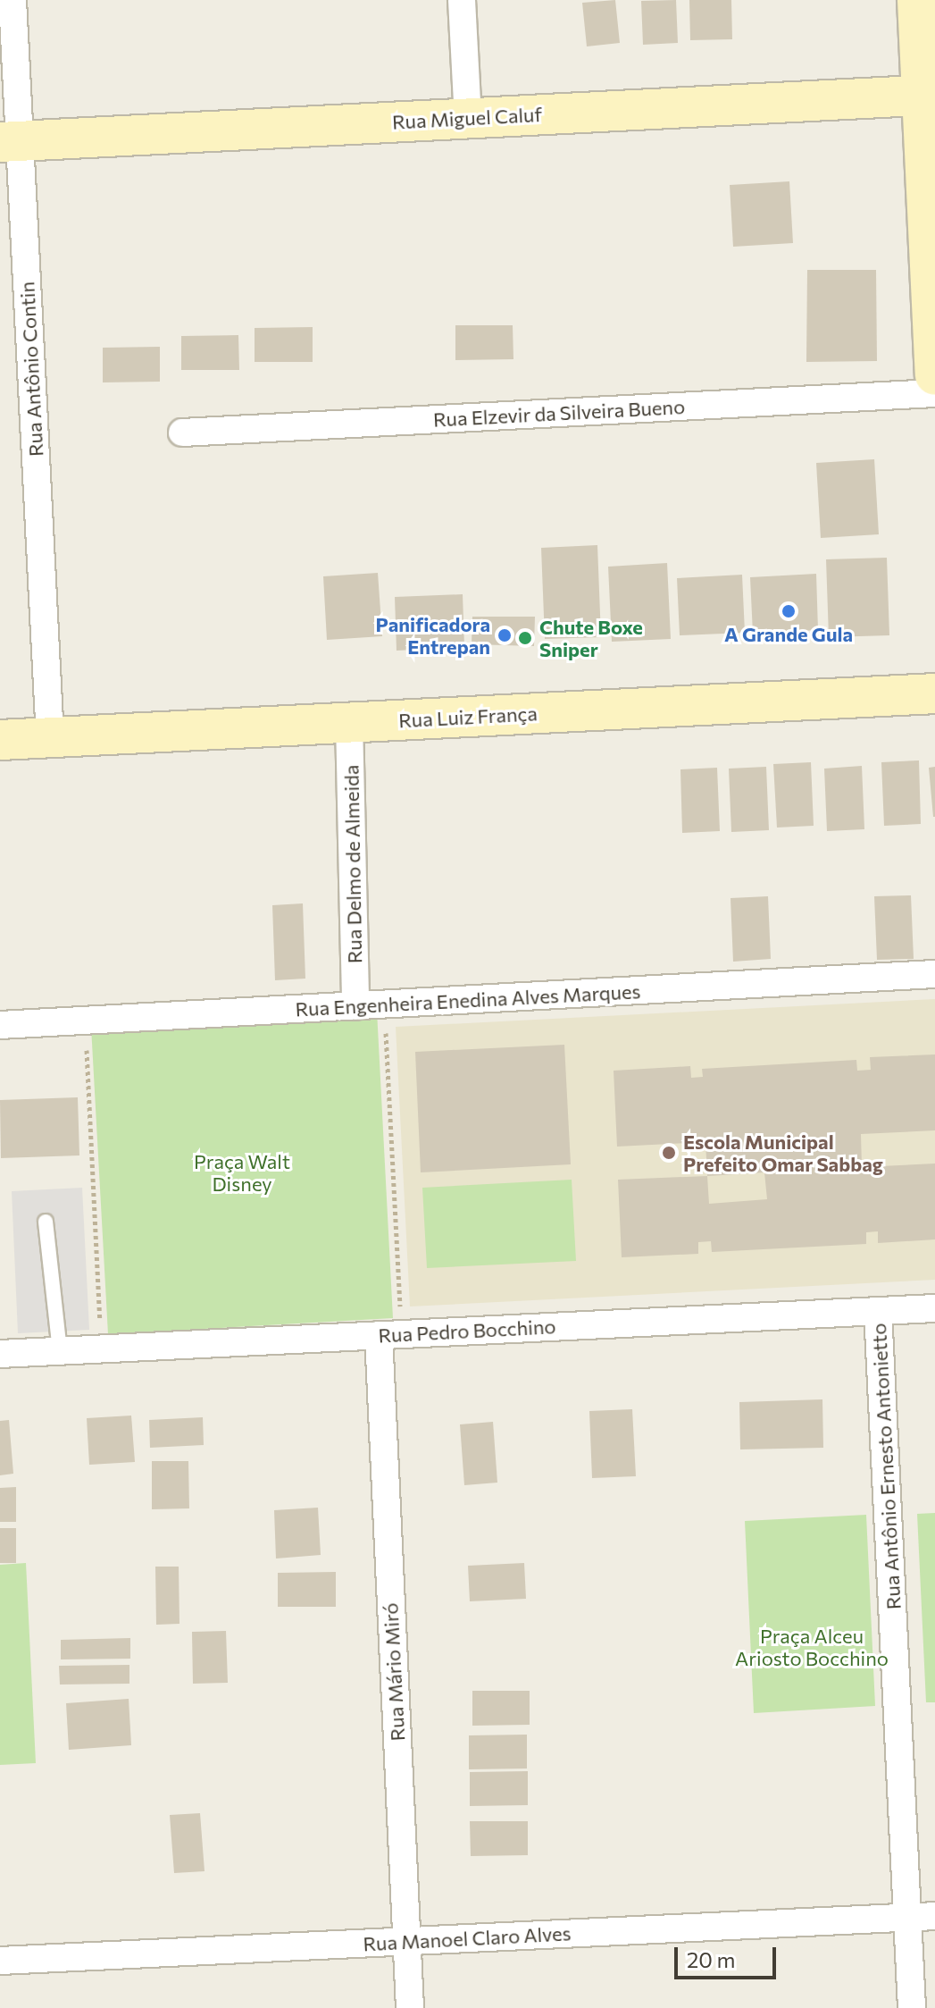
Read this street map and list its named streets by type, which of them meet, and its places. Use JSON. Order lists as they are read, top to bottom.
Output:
{
  "streets": {
    "main road": ["Rua Miguel Caluf", "Rua Luiz França"],
    "street": [
      "Rua Antônio Contin",
      "Rua Elzevir da Silveira Bueno",
      "Rua Delmo de Almeida",
      "Rua Engenheira Enedina Alves Marques",
      "Rua Pedro Bocchino",
      "Rua Antônio Ernesto Antonietto",
      "Rua Mário Miró",
      "Rua Manoel Claro Alves"
    ]
  },
  "crossings": [
    ["Rua Miguel Caluf", "Rua Antônio Contin"],
    ["Rua Antônio Contin", "Rua Luiz França"],
    ["Rua Luiz França", "Rua Delmo de Almeida"],
    ["Rua Delmo de Almeida", "Rua Engenheira Enedina Alves Marques"],
    ["Rua Pedro Bocchino", "Rua Antônio Ernesto Antonietto"],
    ["Rua Pedro Bocchino", "Rua Mário Miró"],
    ["Rua Antônio Ernesto Antonietto", "Rua Manoel Claro Alves"],
    ["Rua Mário Miró", "Rua Manoel Claro Alves"]
  ],
  "parks": ["Praça Walt Disney", "Praça Alceu Ariosto Bocchino"],
  "places": [
    "A Grande Gula",
    "Panificadora Entrepan",
    "Chute Boxe Sniper",
    "Escola Municipal Prefeito Omar Sabbag"
  ],
  "scale_bar": "20 m"
}
